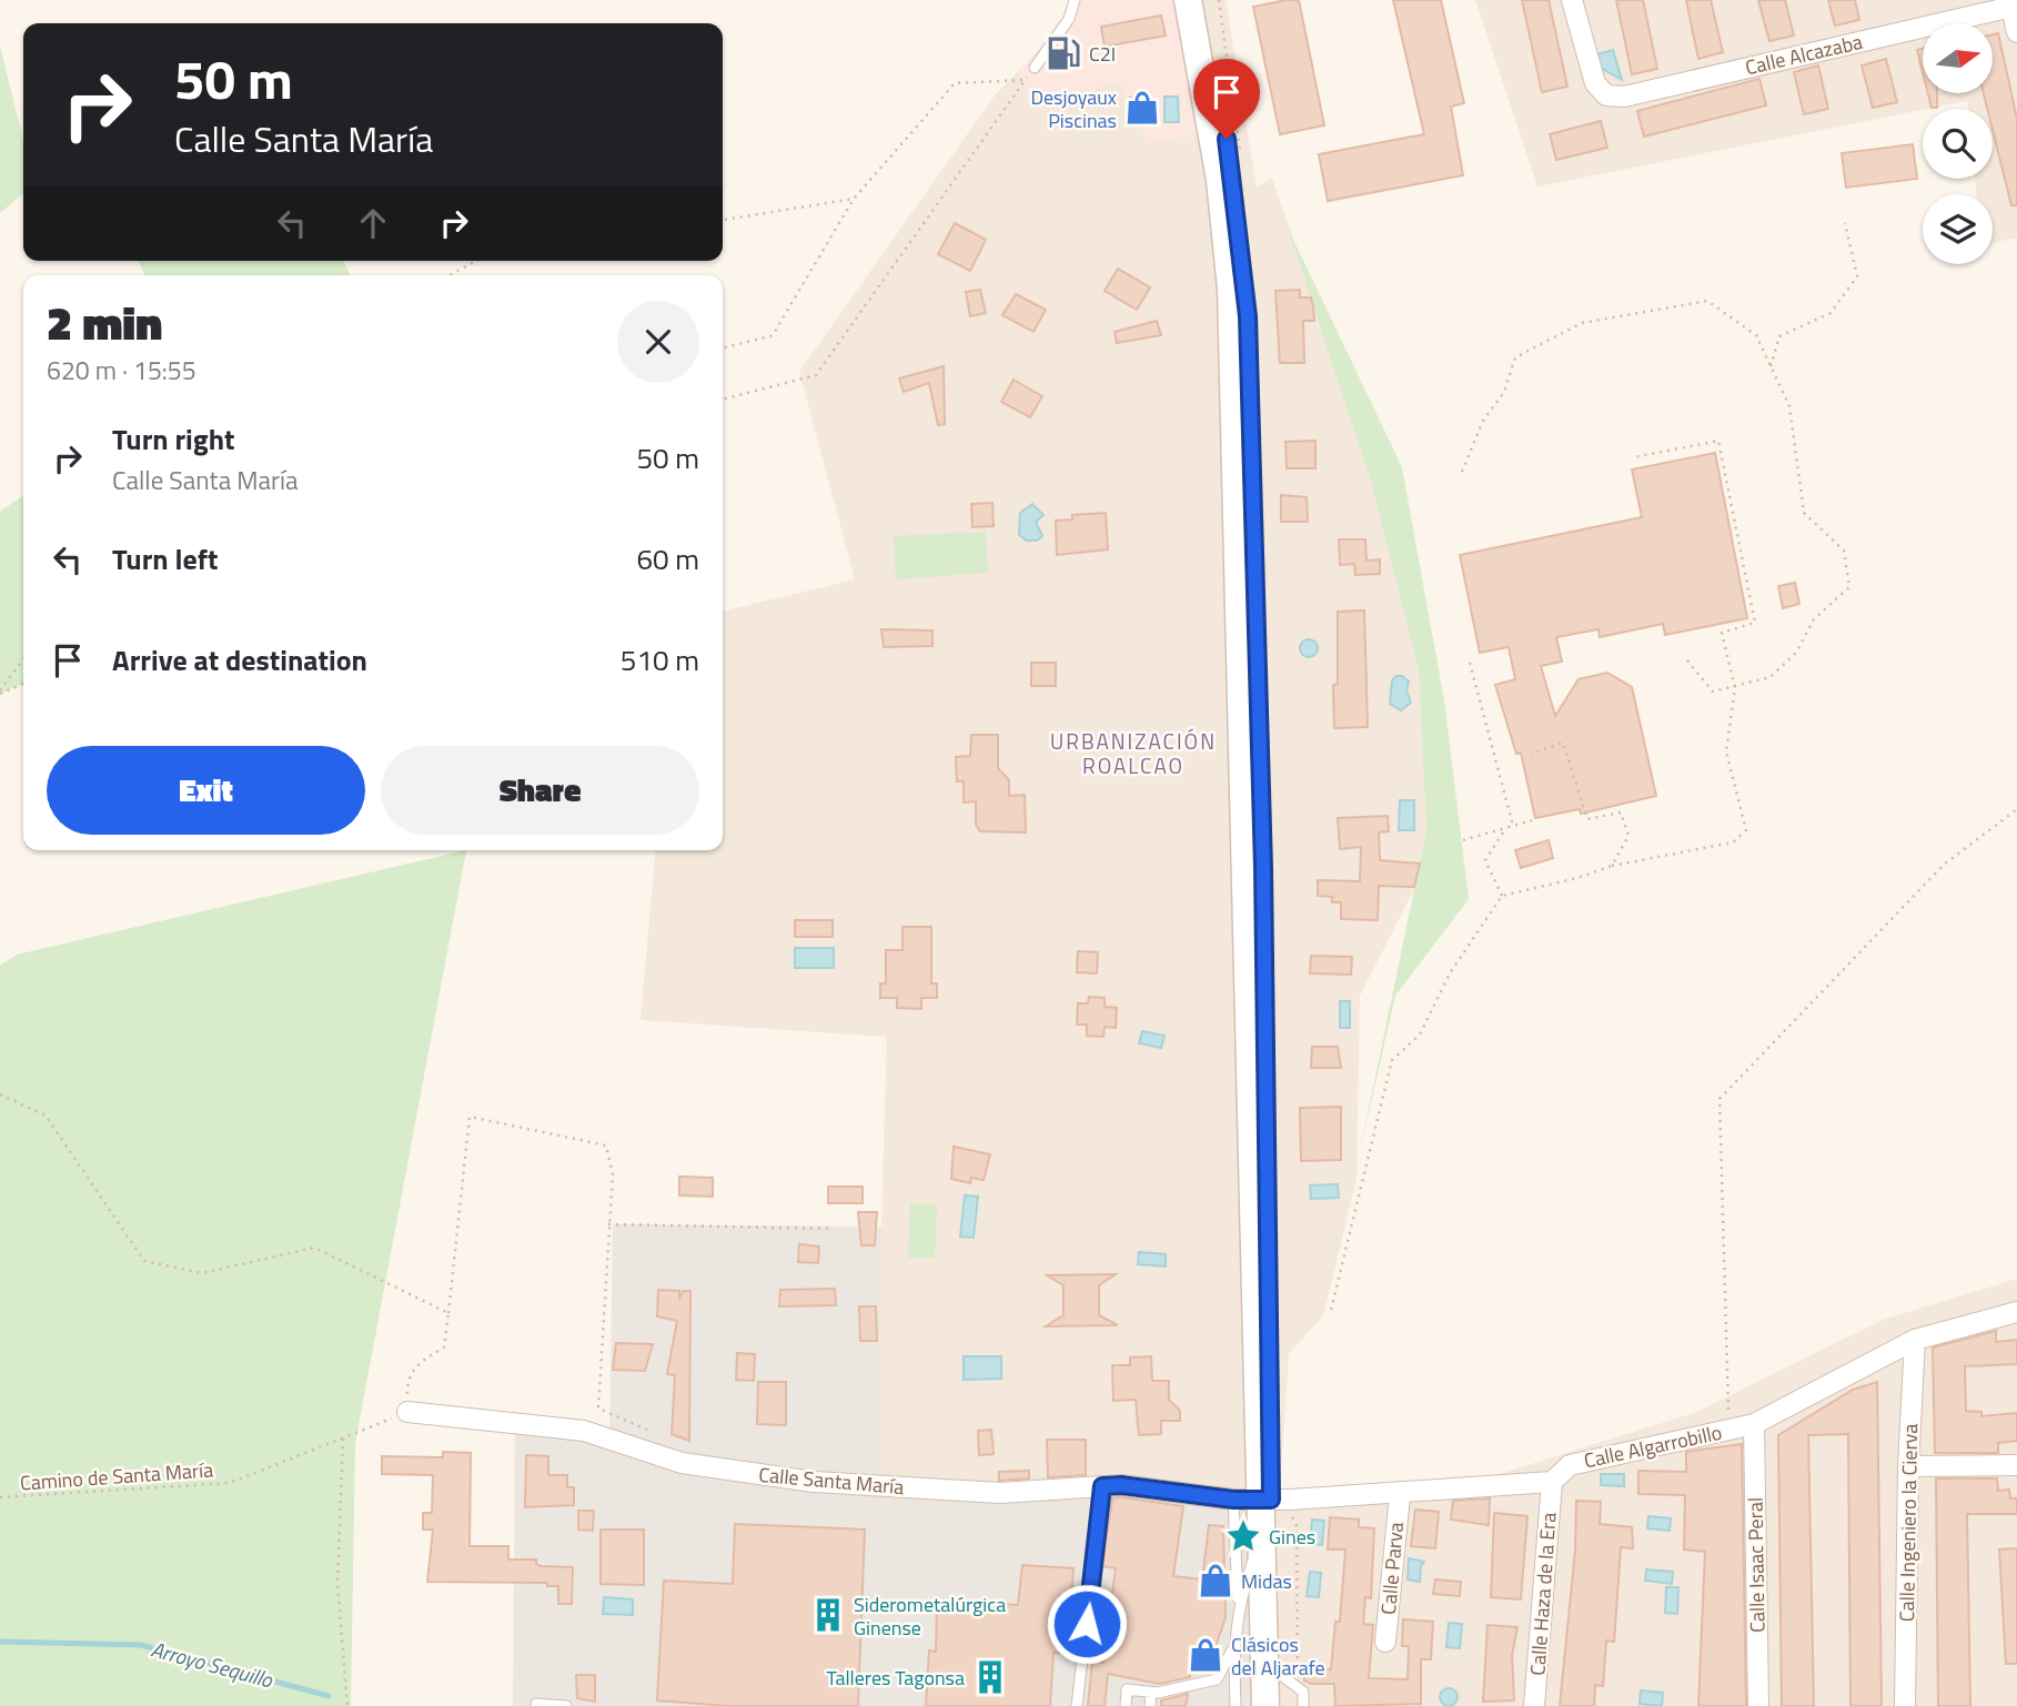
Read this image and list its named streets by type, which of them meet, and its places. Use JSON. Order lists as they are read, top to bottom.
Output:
{
  "streets": {
    "street": [
      "Calle Alcazaba",
      "Calle Algarrobillo",
      "Calle Santa María",
      "Calle Ingeniero la Cierva",
      "Calle Isaac Peral",
      "Calle Parva",
      "Calle Haza de la Era"
    ],
    "path": ["Camino de Santa María"]
  },
  "crossings": [
    ["Calle Algarrobillo", "Calle Santa María"],
    ["Calle Algarrobillo", "Calle Ingeniero la Cierva"],
    ["Calle Algarrobillo", "Calle Isaac Peral"],
    ["Calle Algarrobillo", "Calle Parva"],
    ["Calle Algarrobillo", "Calle Haza de la Era"],
    ["Camino de Santa María", "Calle Santa María"]
  ],
  "districts": ["URBANIZACIÓN ROALCAO"],
  "water": ["Arroyo Sequillo"],
  "places": {
    "fuel station": ["C2I"],
    "shop": ["Desjoyaux Piscinas", "Midas", "Clásicos del Aljarafe"],
    "place": ["Gines"],
    "building": ["Siderometalúrgica Ginense", "Talleres Tagonsa"]
  },
  "north": "right",
  "page": {
    "turn": ["50 m", "Calle Santa María"],
    "heading": ["2 min", "620 m · 15:55"],
    "list": [
      {
        "name": "Turn right",
        "note": "Calle Santa María",
        "value": "50 m"
      },
      {
        "name": "Turn left",
        "value": "60 m"
      },
      {
        "name": "Arrive at destination",
        "value": "510 m"
      }
    ],
    "buttons": ["Exit", "Share"]
  }
}
